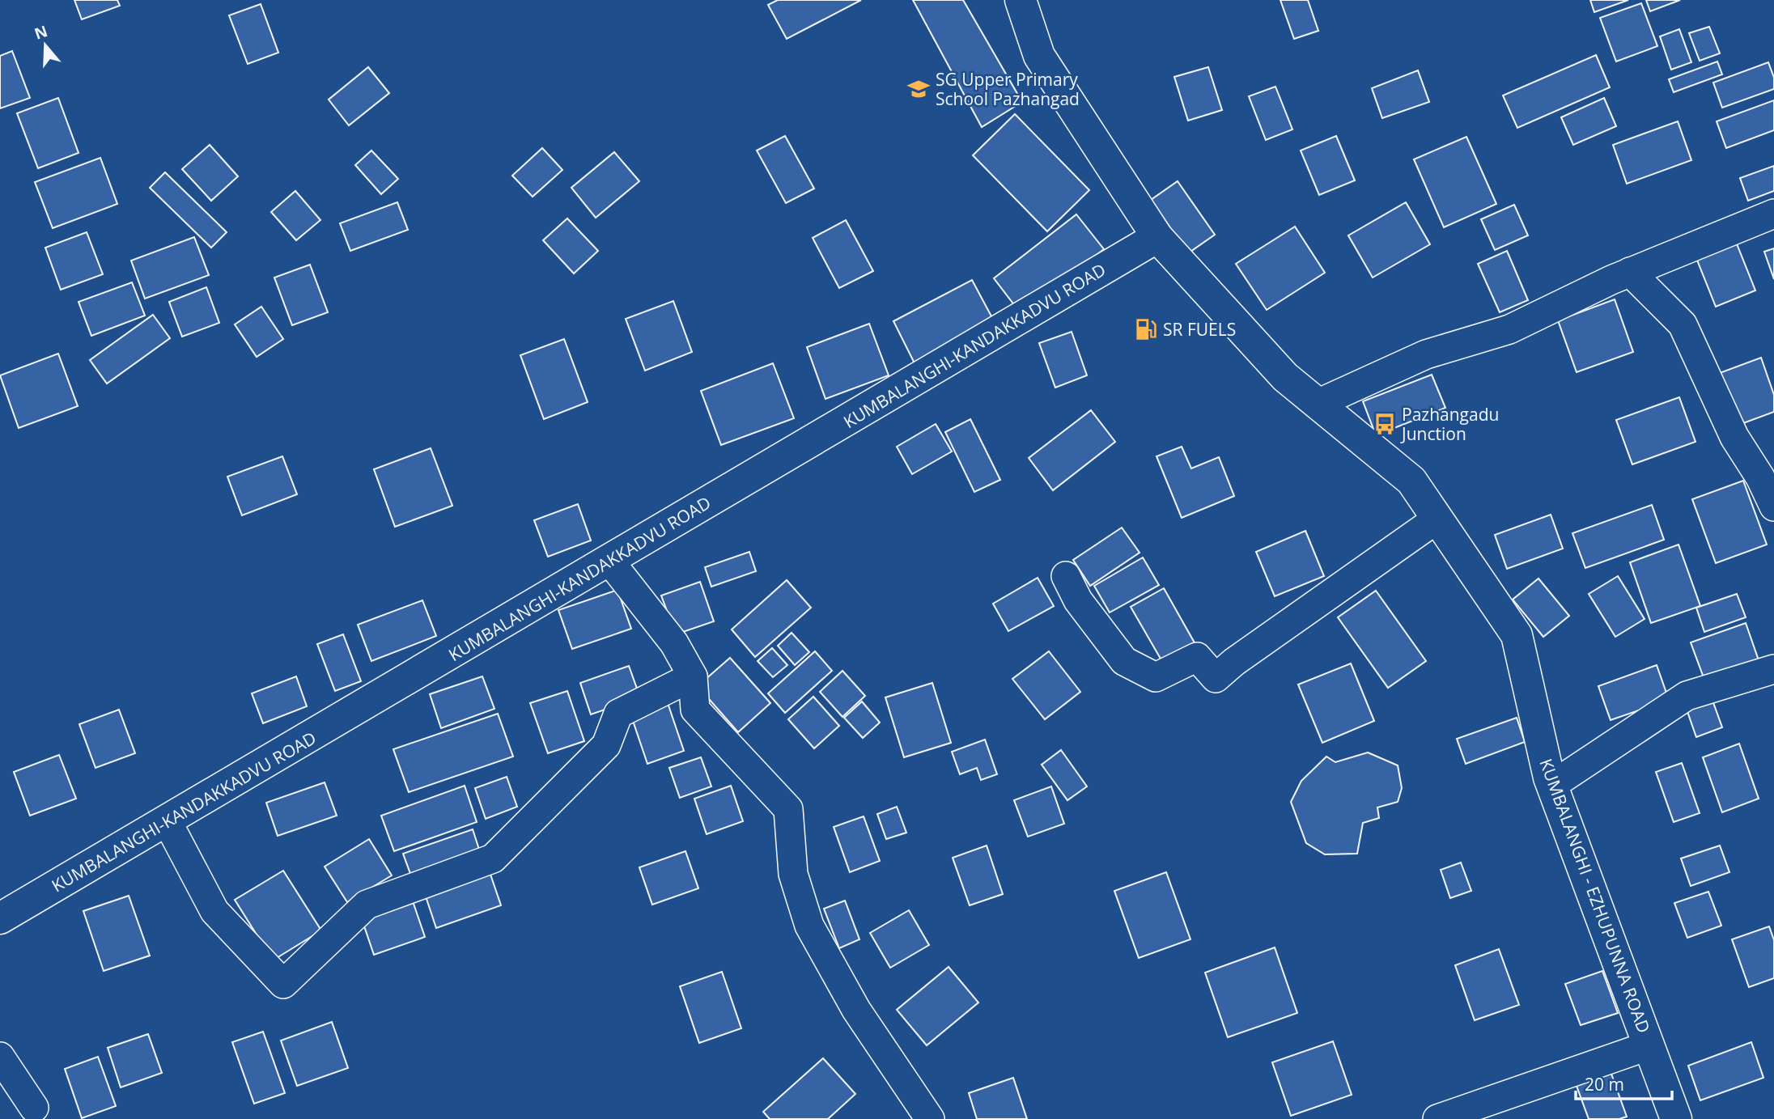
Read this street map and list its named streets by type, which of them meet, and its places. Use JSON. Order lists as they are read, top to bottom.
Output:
{
  "streets": {
    "main road": ["KUMBALANGHI-KANDAKKADVU ROAD", "KUMBALANGHI - EZHUPUNNA ROAD"]
  },
  "crossings": [
    ["KUMBALANGHI-KANDAKKADVU ROAD", "KUMBALANGHI - EZHUPUNNA ROAD"]
  ],
  "places": {
    "school or university": ["SG Upper Primary School Pazhangad"],
    "fuel station": ["SR FUELS"],
    "bus stop": ["Pazhangadu Junction"]
  },
  "scale_bar": "20 m",
  "north": "top"
}
